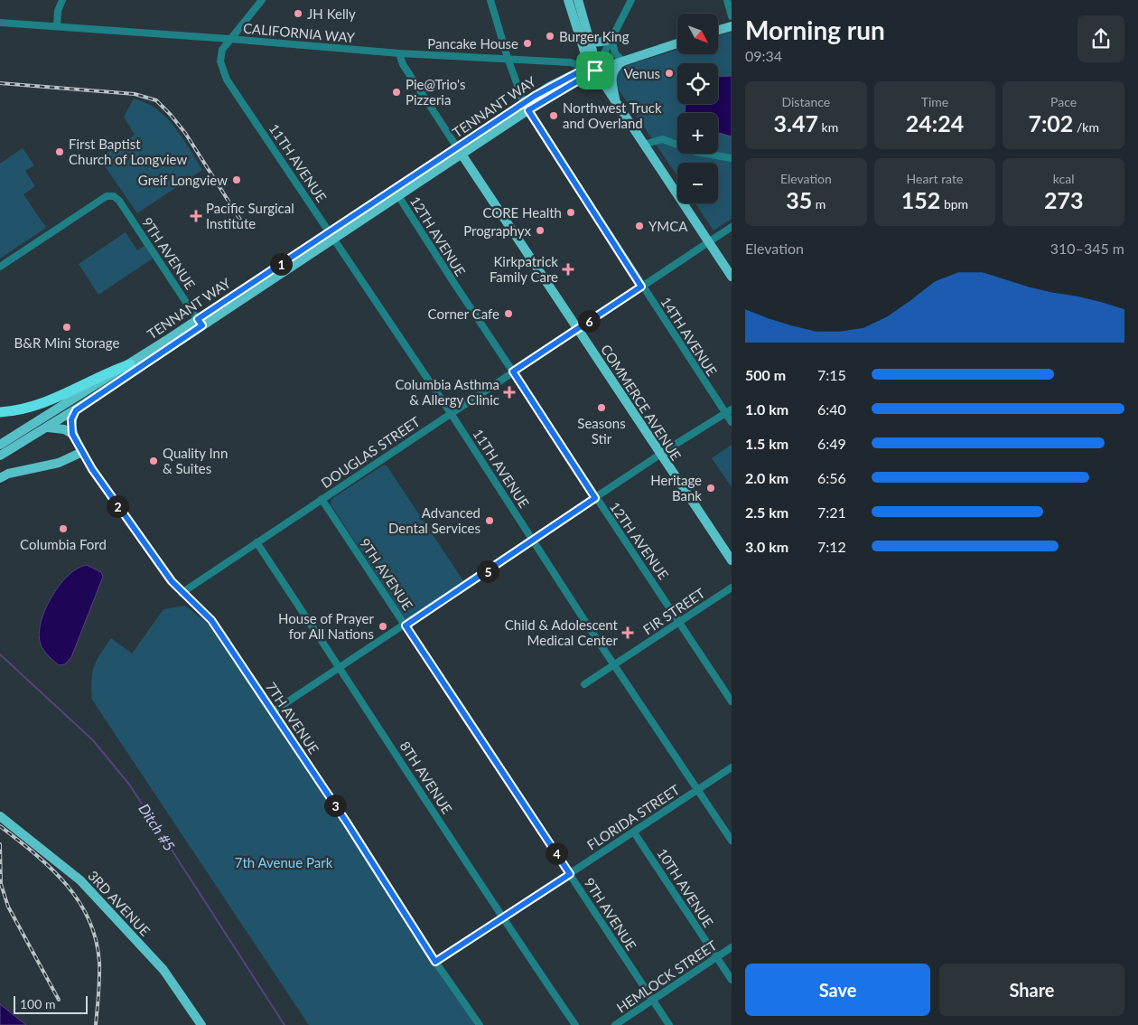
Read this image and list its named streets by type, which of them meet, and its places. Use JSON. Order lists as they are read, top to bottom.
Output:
{
  "streets": {
    "main road": [
      "TENNANT WAY",
      "COMMERCE AVENUE",
      "7TH AVENUE",
      "3RD AVENUE"
    ],
    "street": [
      "CALIFORNIA WAY",
      "11TH AVENUE",
      "12TH AVENUE",
      "9TH AVENUE",
      "14TH AVENUE",
      "DOUGLAS STREET",
      "FIR STREET",
      "8TH AVENUE",
      "FLORIDA STREET",
      "10TH AVENUE",
      "HEMLOCK STREET"
    ]
  },
  "crossings": [
    ["CALIFORNIA WAY", "TENNANT WAY"],
    ["CALIFORNIA WAY", "11TH AVENUE"],
    ["CALIFORNIA WAY", "14TH AVENUE"],
    ["CALIFORNIA WAY", "COMMERCE AVENUE"],
    ["TENNANT WAY", "11TH AVENUE"],
    ["TENNANT WAY", "12TH AVENUE"],
    ["TENNANT WAY", "9TH AVENUE"],
    ["TENNANT WAY", "14TH AVENUE"],
    ["TENNANT WAY", "COMMERCE AVENUE"],
    ["11TH AVENUE", "DOUGLAS STREET"],
    ["11TH AVENUE", "FIR STREET"],
    ["11TH AVENUE", "FLORIDA STREET"],
    ["12TH AVENUE", "DOUGLAS STREET"],
    ["12TH AVENUE", "FIR STREET"],
    ["9TH AVENUE", "DOUGLAS STREET"],
    ["9TH AVENUE", "FLORIDA STREET"],
    ["9TH AVENUE", "HEMLOCK STREET"],
    ["14TH AVENUE", "DOUGLAS STREET"],
    ["COMMERCE AVENUE", "DOUGLAS STREET"],
    ["DOUGLAS STREET", "7TH AVENUE"],
    ["DOUGLAS STREET", "8TH AVENUE"],
    ["7TH AVENUE", "FLORIDA STREET"],
    ["8TH AVENUE", "FLORIDA STREET"],
    ["FLORIDA STREET", "10TH AVENUE"],
    ["10TH AVENUE", "HEMLOCK STREET"]
  ],
  "water": ["Ditch #5"],
  "parks": ["7th Avenue Park"],
  "places": {
    "other": [
      "JH Kelly",
      "Burger King",
      "Pancake House",
      "Venus",
      "Pie@Trio's Pizzeria",
      "Northwest Truck and Overland",
      "First Baptist Church of Longview",
      "Greif Longview",
      "CORE Health",
      "YMCA",
      "Prographyx",
      "Corner Cafe",
      "B&R Mini Storage",
      "Seasons Stir",
      "Quality Inn & Suites",
      "Heritage Bank",
      "Advanced Dental Services",
      "Columbia Ford",
      "House of Prayer for All Nations"
    ],
    "health": [
      "Pacific Surgical Institute",
      "Kirkpatrick Family Care",
      "Columbia Asthma & Allergy Clinic",
      "Child & Adolescent Medical Center"
    ]
  },
  "scale_bar": "100 m",
  "north": "bottom right",
  "page": {
    "heading": ["Morning run", "09:34"],
    "map_buttons": ["+", "−"],
    "stats": [
      ["Distance", "3.47 km"],
      ["Time", "24:24"],
      ["Pace", "7:02 /km"],
      ["Elevation", "35 m"],
      ["Heart rate", "152 bpm"],
      ["kcal", "273"]
    ],
    "chart": ["Elevation", "310–345 m"],
    "pins": [
      "1",
      "6",
      "2",
      "5",
      "3",
      "4"
    ],
    "list": [
      {
        "name": "500 m",
        "note": "7:15"
      },
      {
        "name": "1.0 km",
        "note": "6:40"
      },
      {
        "name": "1.5 km",
        "note": "6:49"
      },
      {
        "name": "2.0 km",
        "note": "6:56"
      },
      {
        "name": "2.5 km",
        "note": "7:21"
      },
      {
        "name": "3.0 km",
        "note": "7:12"
      }
    ],
    "buttons": ["Save", "Share"],
    "scale": "100 m"
  }
}
